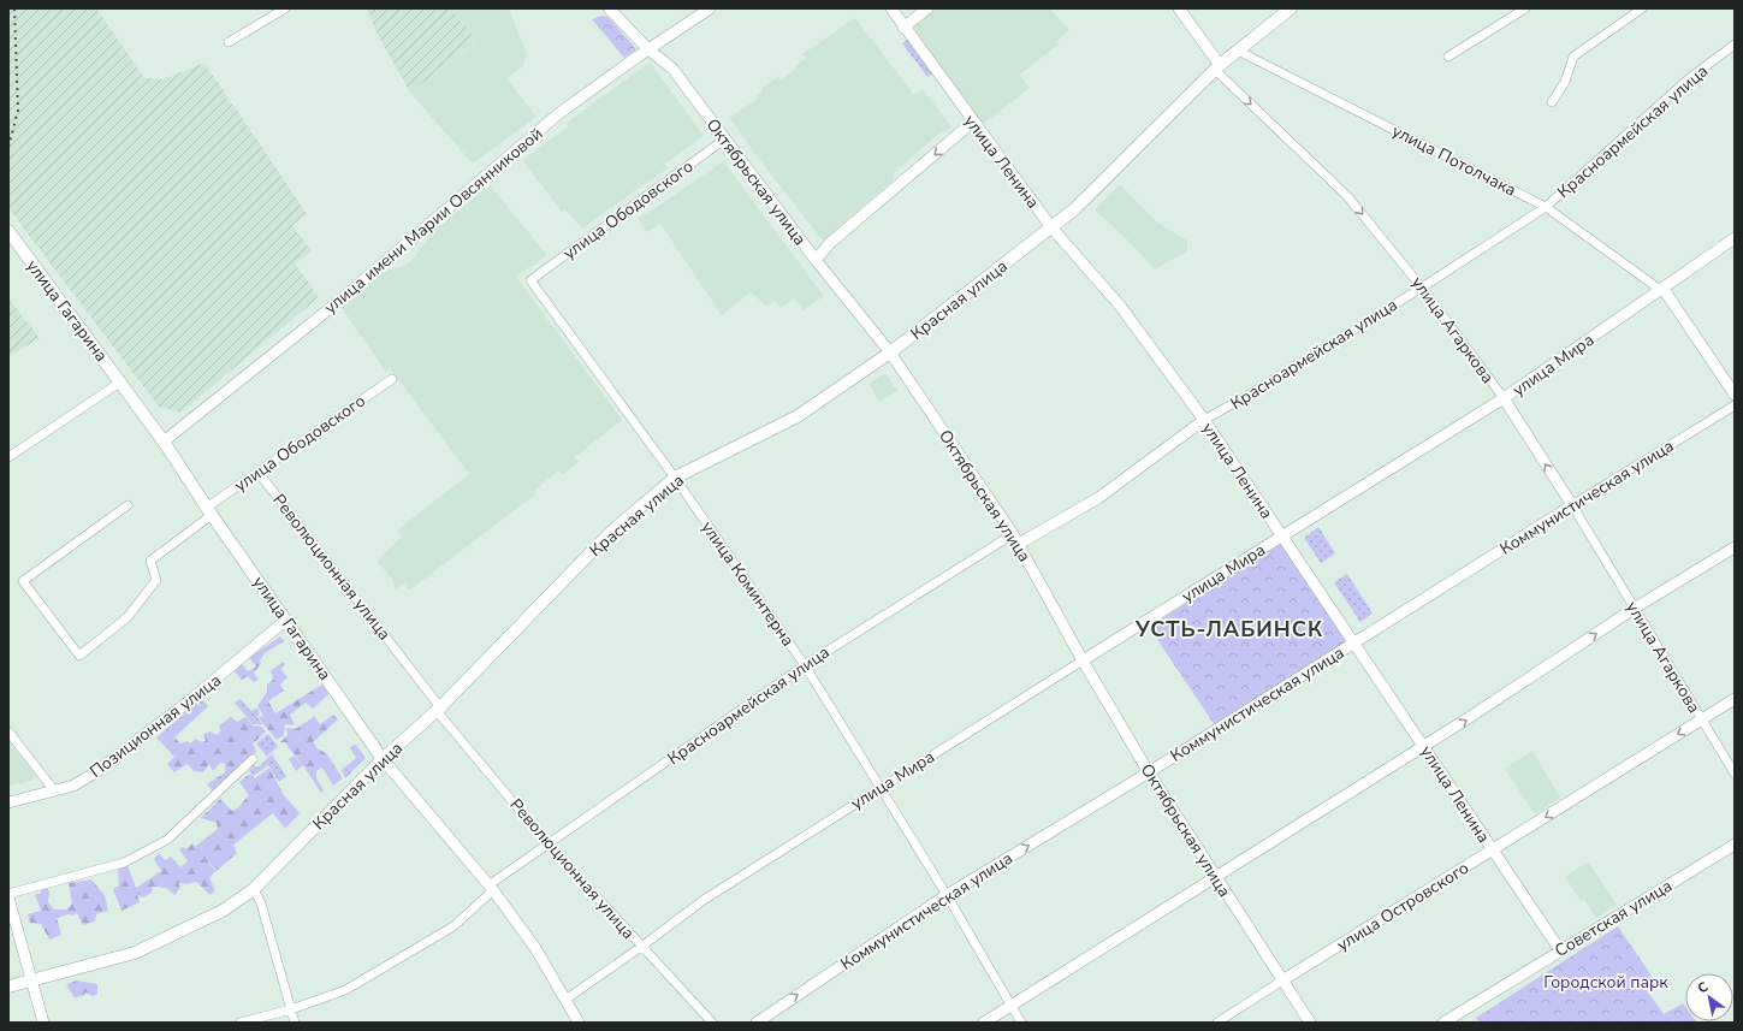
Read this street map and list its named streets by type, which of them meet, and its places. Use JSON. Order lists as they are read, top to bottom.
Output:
{
  "streets": {
    "main road": ["Красная улица", "улица Гагарина"],
    "street": [
      "Красноармейская улица",
      "улица Потолчака",
      "улица Ленина",
      "Октябрьская улица",
      "улица Ободовского",
      "улица имени Марии Овсянниковой",
      "улица Агаркова",
      "улица Мира",
      "Коммунистическая улица",
      "Революционная улица",
      "улица Коминтерна",
      "Позиционная улица",
      "улица Островского",
      "Советская улица"
    ]
  },
  "crossings": [
    ["Красноармейская улица", "улица Потолчака"],
    ["Красноармейская улица", "улица Ленина"],
    ["Красноармейская улица", "Октябрьская улица"],
    ["Красноармейская улица", "улица Гагарина"],
    ["Красноармейская улица", "улица Агаркова"],
    ["Красноармейская улица", "Революционная улица"],
    ["Красноармейская улица", "улица Коминтерна"],
    ["улица Потолчака", "Красная улица"],
    ["улица Потолчака", "улица Мира"],
    ["улица Ленина", "Красная улица"],
    ["улица Ленина", "улица Мира"],
    ["улица Ленина", "Коммунистическая улица"],
    ["улица Ленина", "улица Островского"],
    ["улица Ленина", "Советская улица"],
    ["Октябрьская улица", "улица Ободовского"],
    ["Октябрьская улица", "улица имени Марии Овсянниковой"],
    ["Октябрьская улица", "Красная улица"],
    ["Октябрьская улица", "улица Мира"],
    ["Октябрьская улица", "Коммунистическая улица"],
    ["Октябрьская улица", "улица Островского"],
    ["улица Ободовского", "улица Гагарина"],
    ["улица Ободовского", "Революционная улица"],
    ["улица Ободовского", "улица Коминтерна"],
    ["улица имени Марии Овсянниковой", "улица Гагарина"],
    ["Красная улица", "улица Гагарина"],
    ["Красная улица", "улица Агаркова"],
    ["Красная улица", "Революционная улица"],
    ["Красная улица", "улица Коминтерна"],
    ["улица Гагарина", "улица Мира"],
    ["улица Гагарина", "Позиционная улица"],
    ["улица Агаркова", "улица Мира"],
    ["улица Агаркова", "Коммунистическая улица"],
    ["улица Агаркова", "улица Островского"],
    ["улица Мира", "Революционная улица"],
    ["улица Мира", "улица Коминтерна"],
    ["Коммунистическая улица", "улица Коминтерна"]
  ],
  "one_way": ["Коммунистическая улица", "улица Островского"],
  "districts": ["УСТЬ-ЛАБИНСК"],
  "parks": ["Городской парк"],
  "north": "top left"
}
